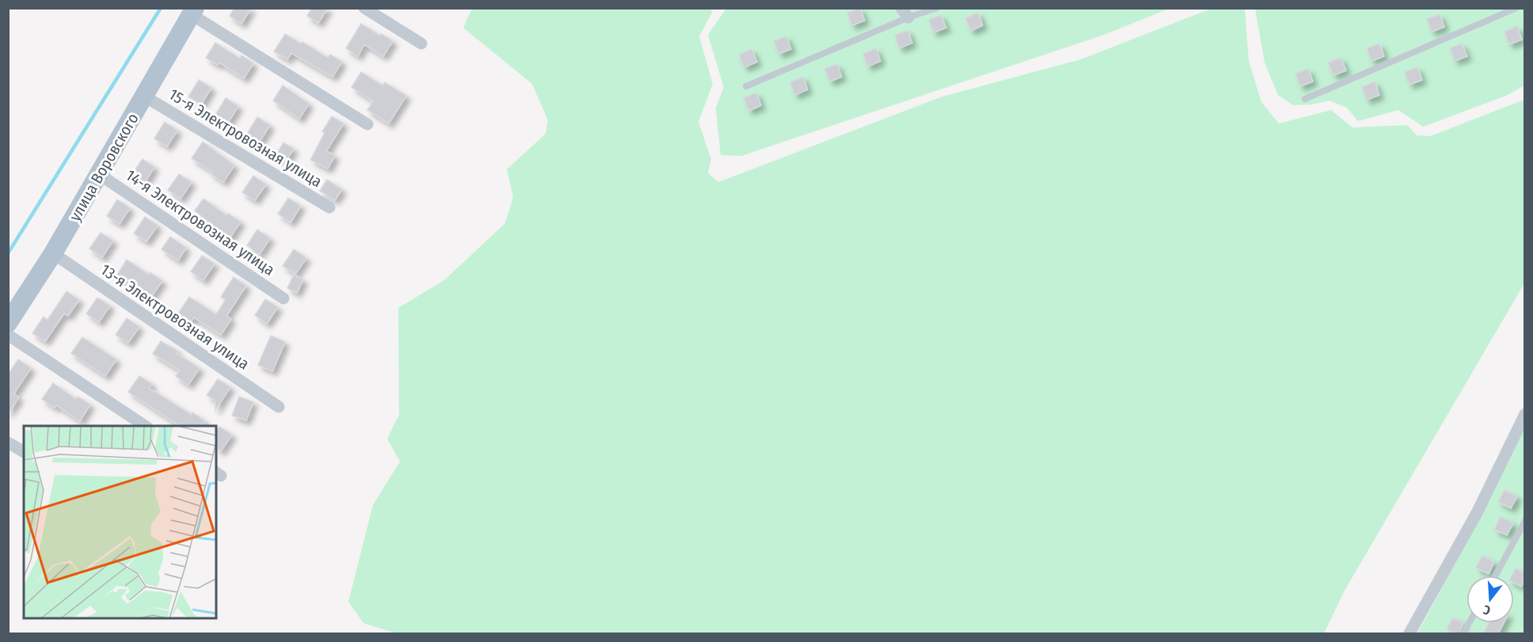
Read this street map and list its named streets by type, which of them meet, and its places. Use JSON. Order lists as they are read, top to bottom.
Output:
{
  "streets": {
    "main road": ["улица Воровского"],
    "street": ["15-я Электровозная улица", "14-я Электровозная улица", "13-я Электровозная улица"]
  },
  "crossings": [
    ["15-я Электровозная улица", "улица Воровского"],
    ["улица Воровского", "14-я Электровозная улица"],
    ["улица Воровского", "13-я Электровозная улица"]
  ],
  "north": "bottom"
}
